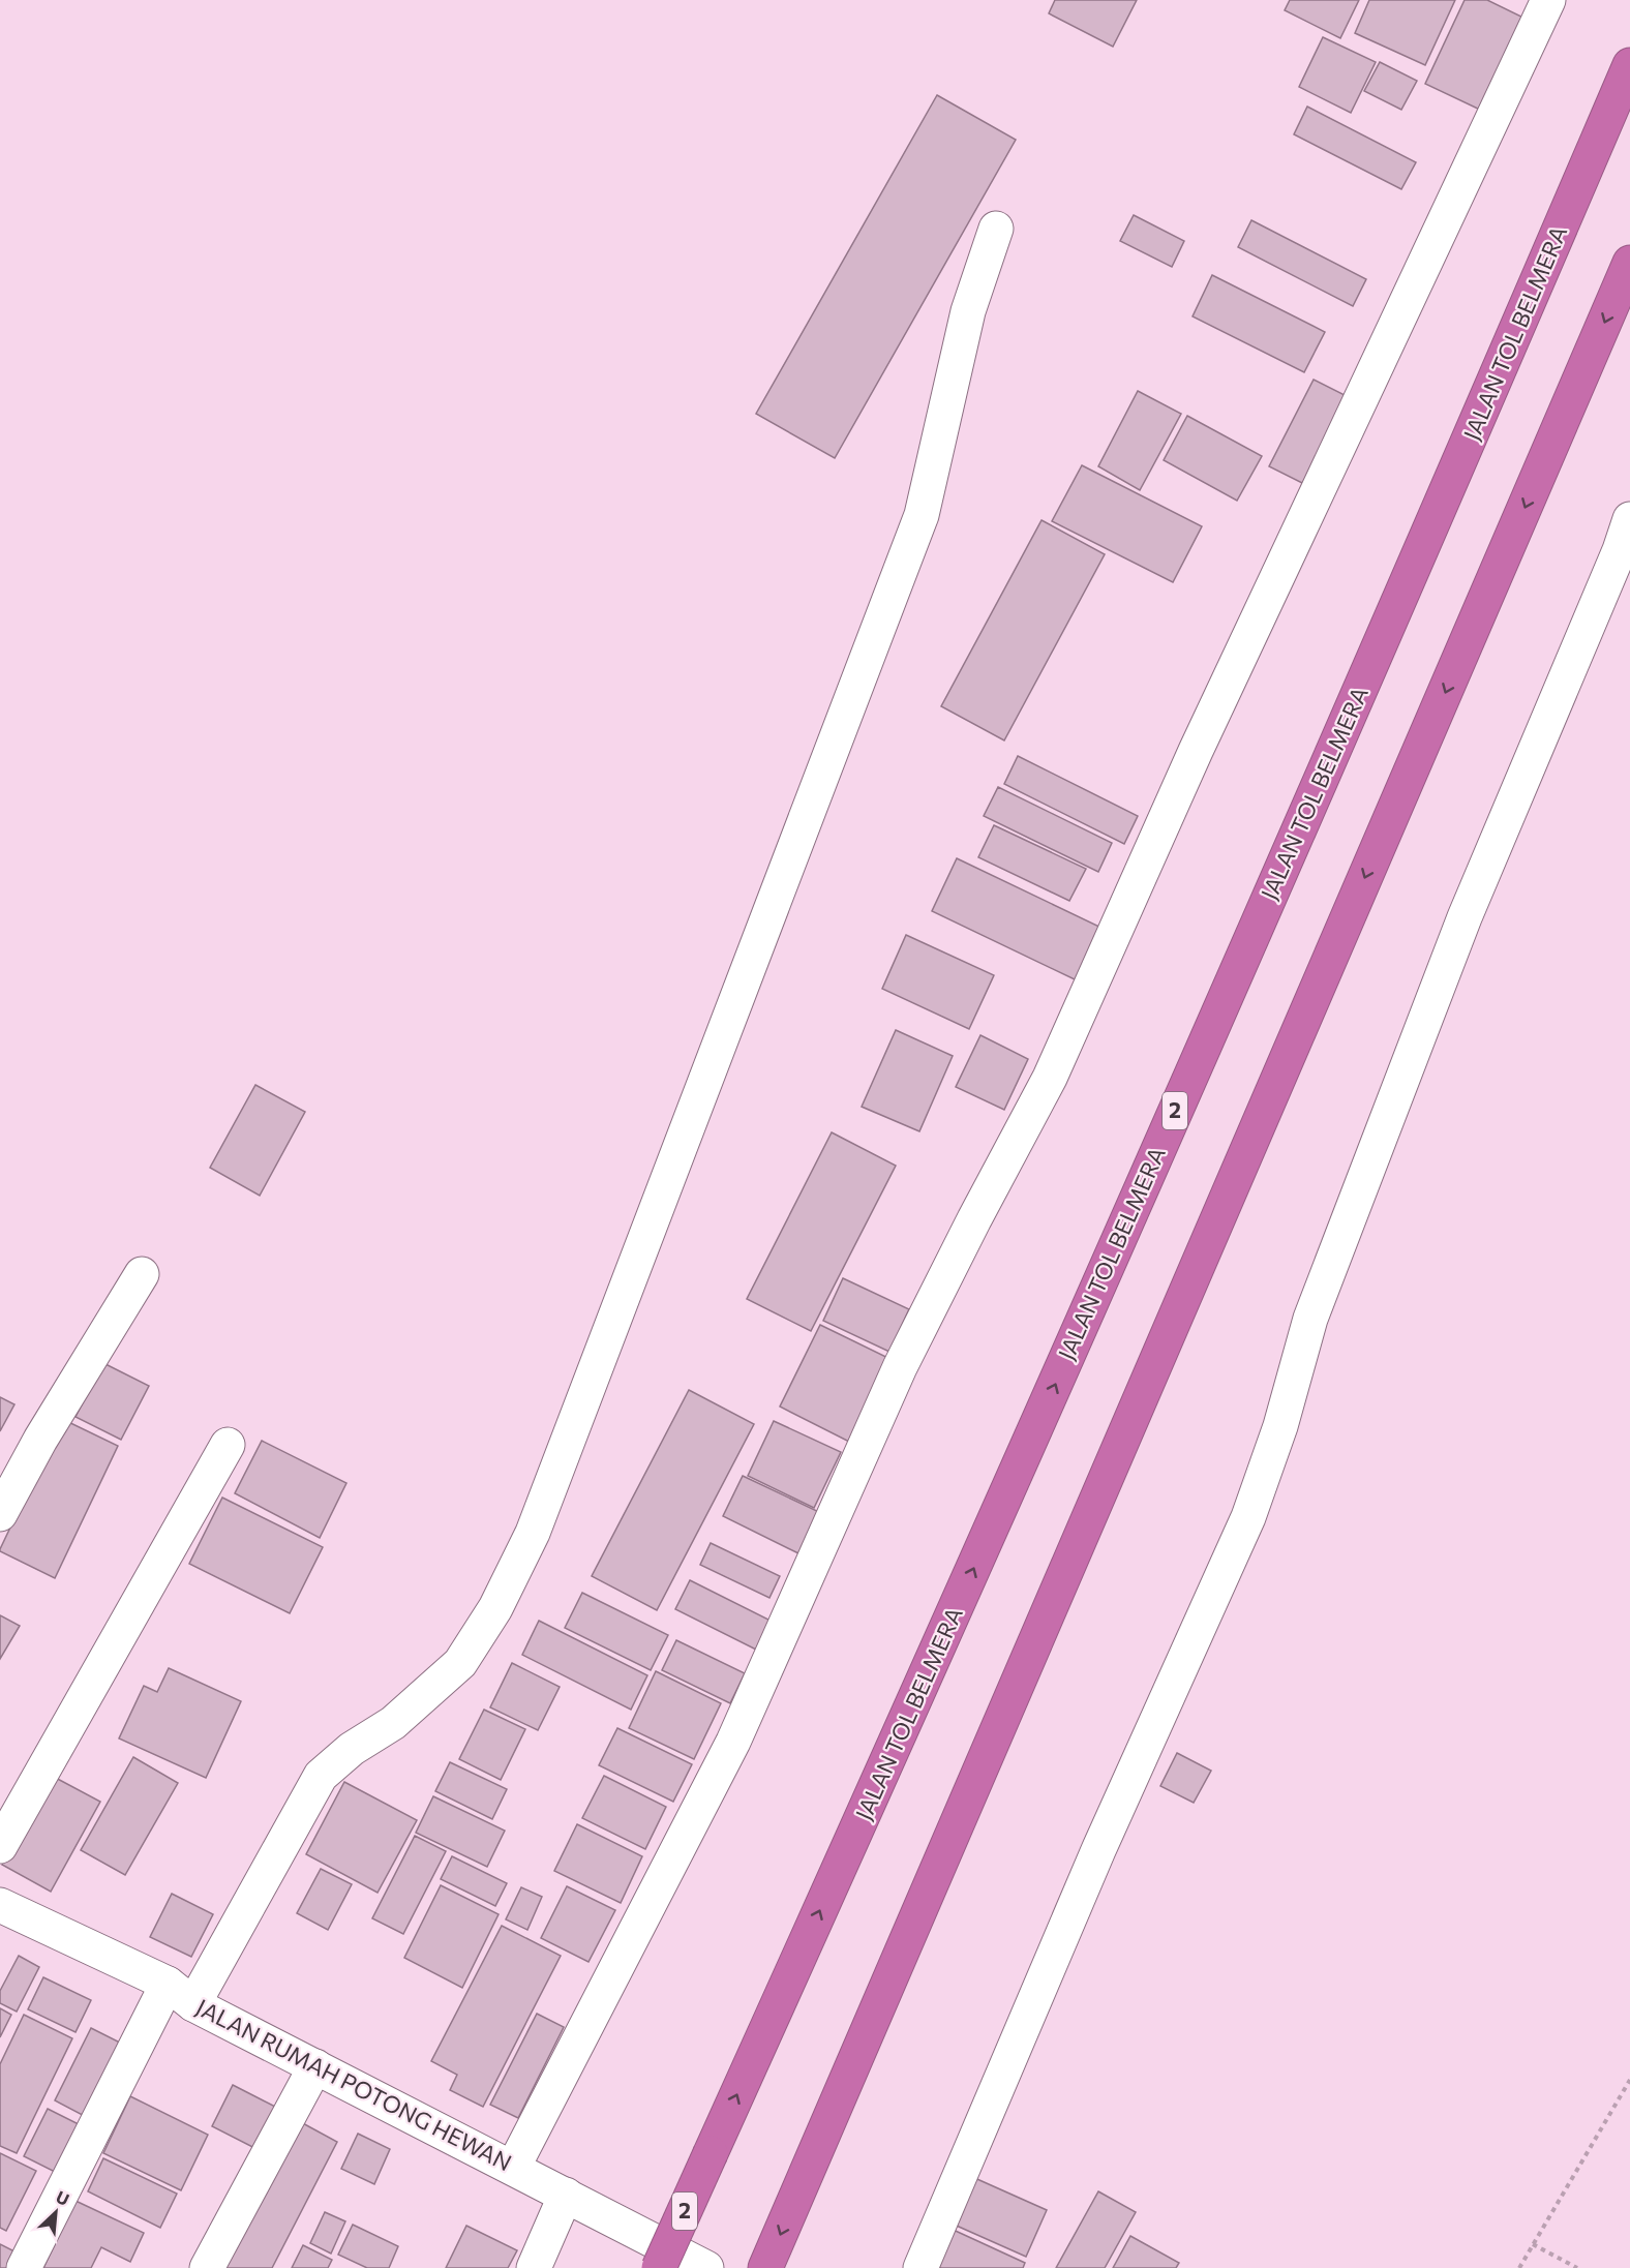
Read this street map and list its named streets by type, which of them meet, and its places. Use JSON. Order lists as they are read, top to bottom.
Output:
{
  "streets": {
    "highway": ["JALAN TOL BELMERA", "2"],
    "street": ["JALAN RUMAH POTONG HEWAN"]
  },
  "north": "top right"
}
